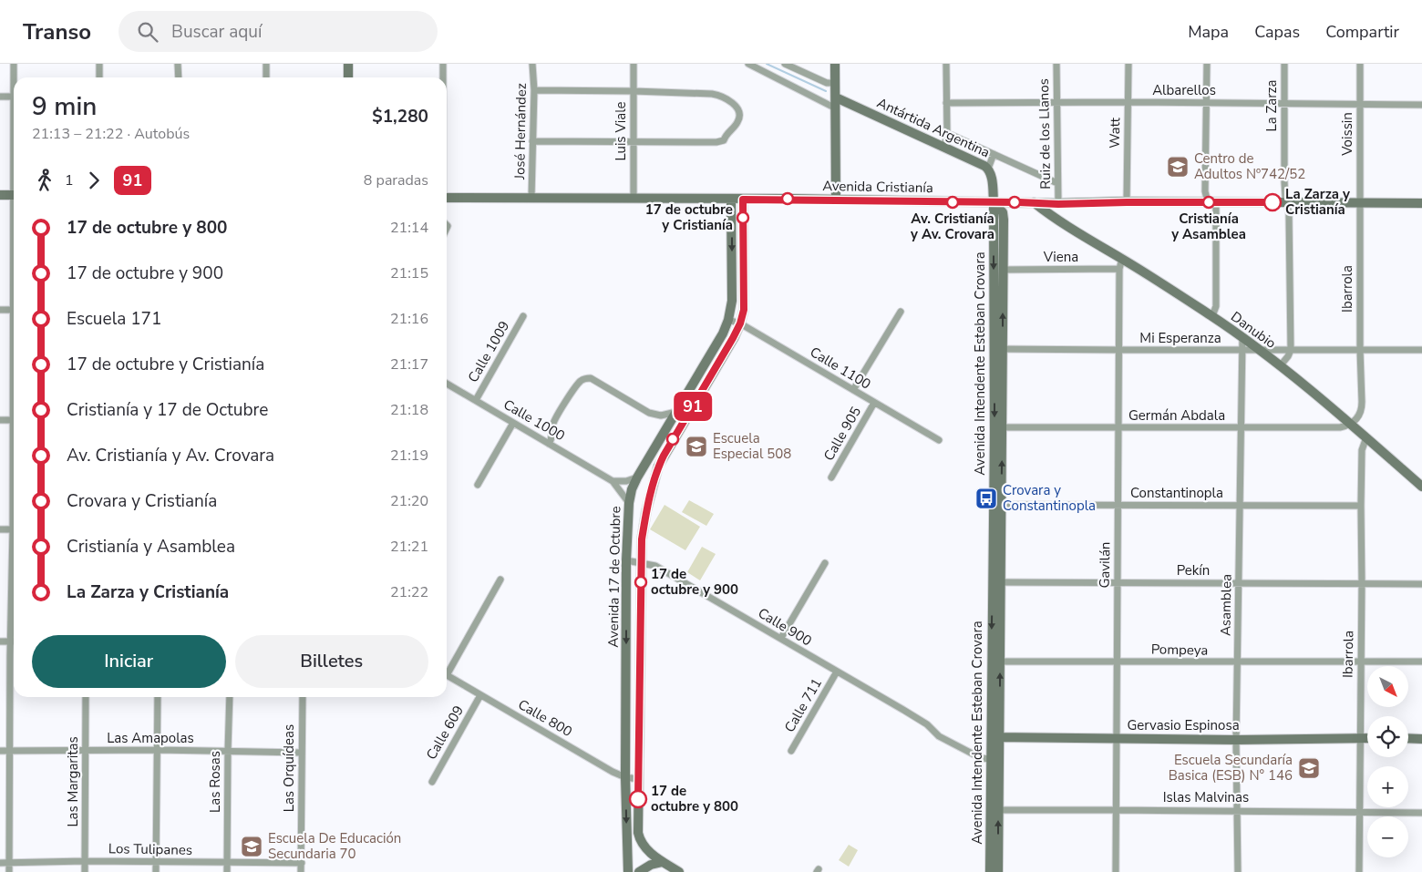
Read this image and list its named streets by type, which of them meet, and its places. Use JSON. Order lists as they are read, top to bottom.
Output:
{
  "streets": {
    "main road": [
      "Antártida Argentina",
      "Avenida Cristianía",
      "Danubio",
      "Avenida Intendente Esteban Crovara",
      "Avenida 17 de Octubre",
      "Gervasio Espinosa"
    ],
    "street": [
      "Albarellos",
      "La Zarza",
      "José Hernández",
      "Luis Viale",
      "Watt",
      "Ruiz de los Llanos",
      "Voissin",
      "Viena",
      "Ibarrola",
      "Mi Esperanza",
      "Calle 1009",
      "Calle 1100",
      "Germán Abdala",
      "Calle 1000",
      "Calle 905",
      "Constantinopla",
      "Gavilán",
      "Pekín",
      "Asamblea",
      "Calle 900",
      "Pompeya",
      "Calle 711",
      "Calle 800",
      "Calle 609",
      "Las Amapolas",
      "Las Orquídeas",
      "Las Margaritas",
      "Las Rosas",
      "Islas Malvinas",
      "Los Tulipanes"
    ]
  },
  "crossings": [
    ["Albarellos", "La Zarza"],
    ["Albarellos", "Watt"],
    ["Albarellos", "Ruiz de los Llanos"],
    ["Albarellos", "Voissin"],
    ["La Zarza", "Avenida Cristianía"],
    ["Antártida Argentina", "Avenida Cristianía"],
    ["Antártida Argentina", "Avenida Intendente Esteban Crovara"],
    ["José Hernández", "Avenida Cristianía"],
    ["Luis Viale", "Avenida Cristianía"],
    ["Watt", "Avenida Cristianía"],
    ["Ruiz de los Llanos", "Avenida Cristianía"],
    ["Voissin", "Avenida Cristianía"],
    ["Voissin", "Ibarrola"],
    ["Avenida Cristianía", "Ibarrola"],
    ["Avenida Cristianía", "Danubio"],
    ["Avenida Cristianía", "Avenida Intendente Esteban Crovara"],
    ["Avenida Cristianía", "Avenida 17 de Octubre"],
    ["Viena", "Avenida Intendente Esteban Crovara"],
    ["Viena", "Gavilán"],
    ["Ibarrola", "Danubio"],
    ["Ibarrola", "Mi Esperanza"],
    ["Ibarrola", "Germán Abdala"],
    ["Ibarrola", "Constantinopla"],
    ["Ibarrola", "Pekín"],
    ["Ibarrola", "Pompeya"],
    ["Ibarrola", "Gervasio Espinosa"],
    ["Ibarrola", "Islas Malvinas"],
    ["Danubio", "Mi Esperanza"],
    ["Danubio", "Germán Abdala"],
    ["Danubio", "Gavilán"],
    ["Danubio", "Asamblea"],
    ["Mi Esperanza", "Avenida Intendente Esteban Crovara"],
    ["Mi Esperanza", "Gavilán"],
    ["Mi Esperanza", "Asamblea"],
    ["Calle 1009", "Calle 1000"],
    ["Avenida Intendente Esteban Crovara", "Germán Abdala"],
    ["Avenida Intendente Esteban Crovara", "Constantinopla"],
    ["Avenida Intendente Esteban Crovara", "Pekín"],
    ["Avenida Intendente Esteban Crovara", "Calle 900"],
    ["Avenida Intendente Esteban Crovara", "Pompeya"],
    ["Avenida Intendente Esteban Crovara", "Gervasio Espinosa"],
    ["Avenida Intendente Esteban Crovara", "Islas Malvinas"],
    ["Calle 1100", "Calle 905"],
    ["Calle 1100", "Avenida 17 de Octubre"],
    ["Germán Abdala", "Gavilán"],
    ["Germán Abdala", "Asamblea"],
    ["Calle 1000", "Avenida 17 de Octubre"],
    ["Constantinopla", "Gavilán"],
    ["Constantinopla", "Asamblea"],
    ["Gavilán", "Pekín"],
    ["Gavilán", "Pompeya"],
    ["Gavilán", "Gervasio Espinosa"],
    ["Gavilán", "Islas Malvinas"],
    ["Pekín", "Asamblea"],
    ["Avenida 17 de Octubre", "Calle 900"],
    ["Avenida 17 de Octubre", "Calle 800"],
    ["Asamblea", "Pompeya"],
    ["Asamblea", "Gervasio Espinosa"],
    ["Asamblea", "Islas Malvinas"],
    ["Calle 900", "Calle 711"],
    ["Calle 800", "Calle 609"],
    ["Las Amapolas", "Las Orquídeas"],
    ["Las Amapolas", "Las Margaritas"],
    ["Las Amapolas", "Las Rosas"],
    ["Las Orquídeas", "Los Tulipanes"],
    ["Las Margaritas", "Los Tulipanes"],
    ["Las Rosas", "Los Tulipanes"]
  ],
  "places": {
    "school or university": [
      "Centro de Adultos Nº742/52",
      "Escuela Especial 508",
      "Escuela Secundaría Basica (ESB) N° 146",
      "Escuela De Educación Secundaria 70"
    ],
    "other": [
      "Av. Cristianía y Av. Crovara",
      "Cristianía y Asamblea",
      "La Zarza y Cristianía",
      "17 de octubre y Cristianía",
      "17 de octubre y 900",
      "17 de octubre y 800"
    ],
    "bus stop": ["Crovara y Constantinopla"]
  },
  "lines": ["bus line 91"],
  "north": "bottom right",
  "page": {
    "header": "Transo",
    "search": "Buscar aquí",
    "nav": ["Mapa", "Capas", "Compartir"],
    "on_map": "91",
    "heading": ["9 min", "21:13 – 21:22 · Autobús", "$1,280"],
    "legs": ["1", "91", "8 paradas"],
    "list": [
      {
        "name": "17 de octubre y 800",
        "value": "21:14"
      },
      {
        "name": "17 de octubre y 900",
        "value": "21:15"
      },
      {
        "name": "Escuela 171",
        "value": "21:16"
      },
      {
        "name": "17 de octubre y Cristianía",
        "value": "21:17"
      },
      {
        "name": "Cristianía y 17 de Octubre",
        "value": "21:18"
      },
      {
        "name": "Av. Cristianía y Av. Crovara",
        "value": "21:19"
      },
      {
        "name": "Crovara y Cristianía",
        "value": "21:20"
      },
      {
        "name": "Cristianía y Asamblea",
        "value": "21:21"
      },
      {
        "name": "La Zarza y Cristianía",
        "value": "21:22"
      }
    ],
    "buttons": ["Iniciar", "Billetes"],
    "map_buttons": ["+", "−"]
  }
}
